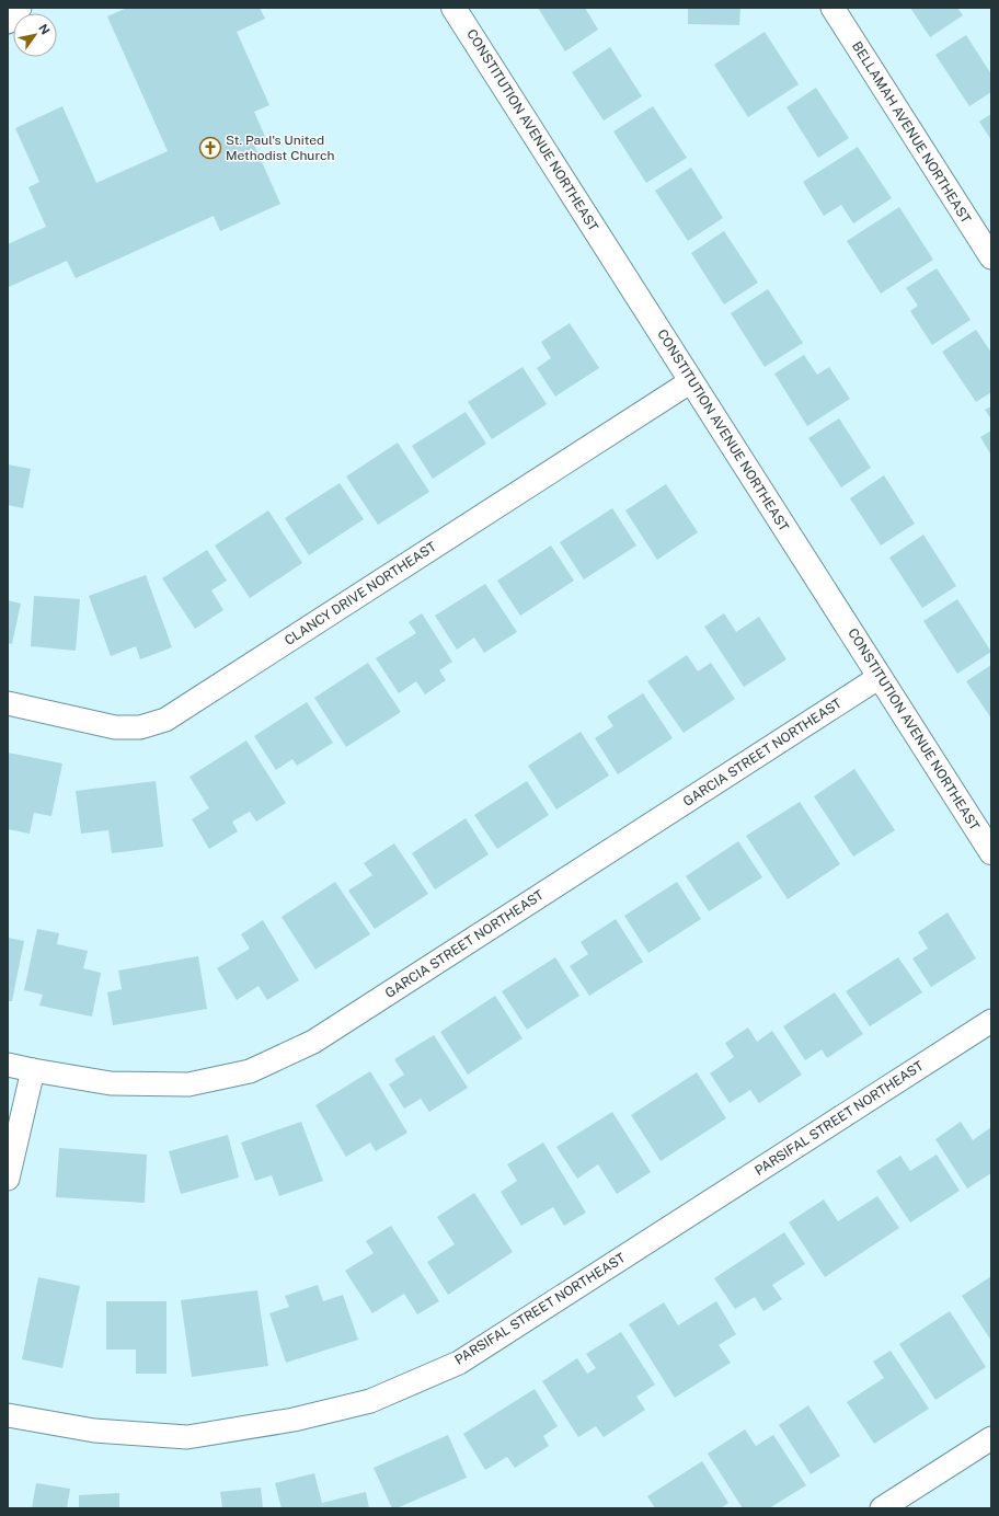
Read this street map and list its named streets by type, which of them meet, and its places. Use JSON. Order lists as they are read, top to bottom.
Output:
{
  "streets": {
    "street": [
      "CONSTITUTION AVENUE NORTHEAST",
      "BELLAMAH AVENUE NORTHEAST",
      "CLANCY DRIVE NORTHEAST",
      "GARCIA STREET NORTHEAST",
      "PARSIFAL STREET NORTHEAST"
    ]
  },
  "crossings": [
    ["CONSTITUTION AVENUE NORTHEAST", "CLANCY DRIVE NORTHEAST"],
    ["CONSTITUTION AVENUE NORTHEAST", "GARCIA STREET NORTHEAST"]
  ],
  "places": {
    "church": ["St. Paul's United Methodist Church"]
  },
  "north": "top right"
}
